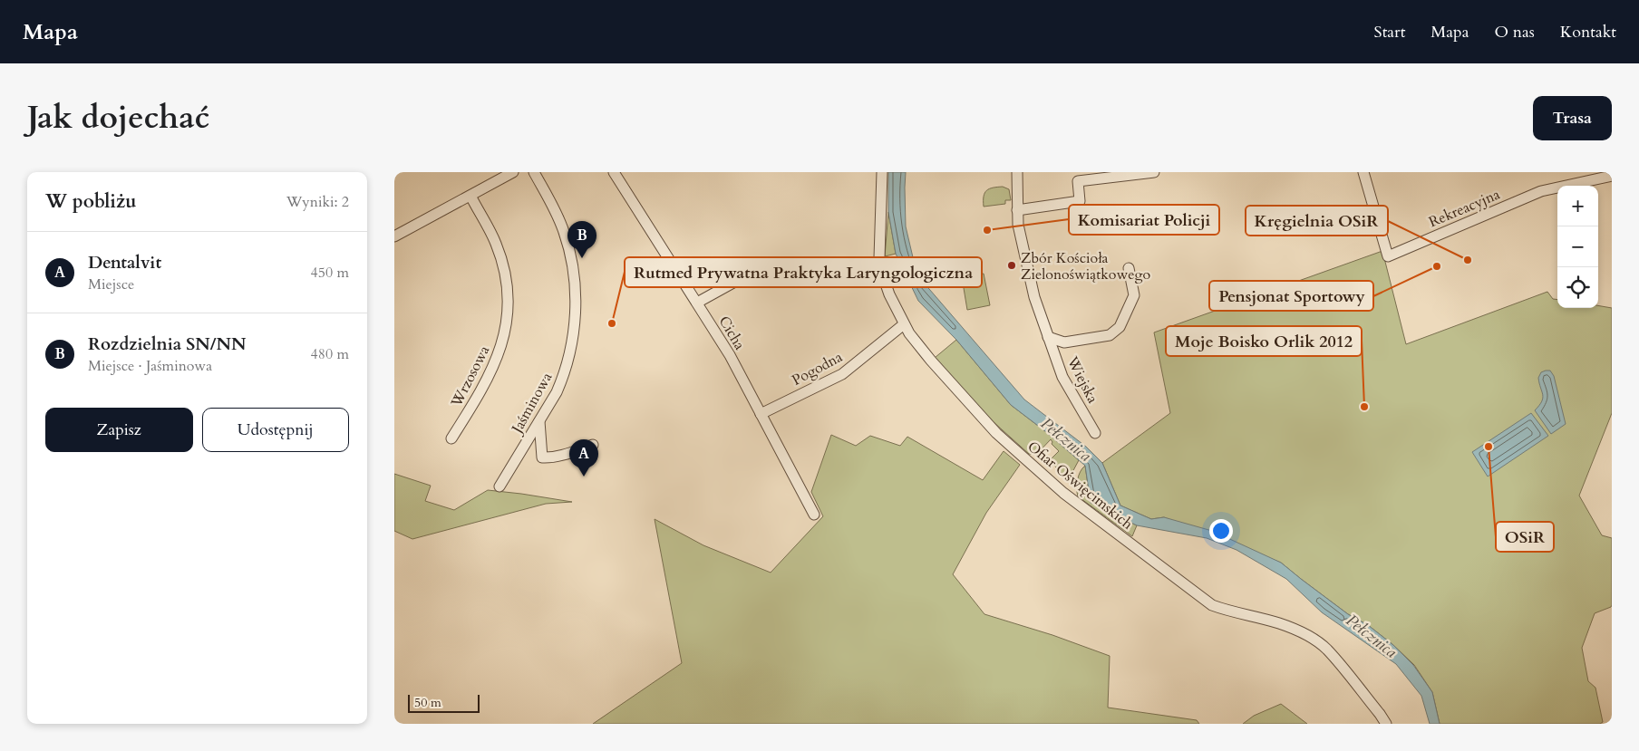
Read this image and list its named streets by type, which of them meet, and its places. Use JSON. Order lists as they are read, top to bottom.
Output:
{
  "streets": {
    "street": [
      "Rekreacyjna",
      "Cicha",
      "Pogodna",
      "Wrzosowa",
      "Wiejska",
      "Jaśminowa",
      "Ofiar Oświęcimskich"
    ]
  },
  "crossings": [
    ["Cicha", "Pogodna"],
    ["Pogodna", "Ofiar Oświęcimskich"]
  ],
  "water": ["Pełcznica"],
  "places": [
    "Komisariat Policji",
    "Kręgielnia OSiR",
    "Zbór Kościoła Zielonoświątkowego",
    "Pensjonat Sportowy",
    "Rutmed Prywatna Praktyka Laryngologiczna",
    "Moje Boisko Orlik 2012",
    "OSiR"
  ],
  "scale_bar": "50 m",
  "page": {
    "header": "Mapa",
    "nav": [
      "Start",
      "Mapa",
      "O nas",
      "Kontakt"
    ],
    "title": "Jak dojechać",
    "buttons": [
      "Trasa",
      ["Zapisz", "Udostępnij"]
    ],
    "heading": ["W pobliżu", "Wyniki: 2"],
    "map_buttons": ["+", "−"],
    "pins": ["B", "A"],
    "list": [
      {
        "mark": "A",
        "name": "Dentalvit",
        "note": "Miejsce",
        "value": "450 m"
      },
      {
        "mark": "B",
        "name": "Rozdzielnia SN/NN",
        "note": "Miejsce · Jaśminowa",
        "value": "480 m"
      }
    ],
    "scale": "50 m"
  }
}
